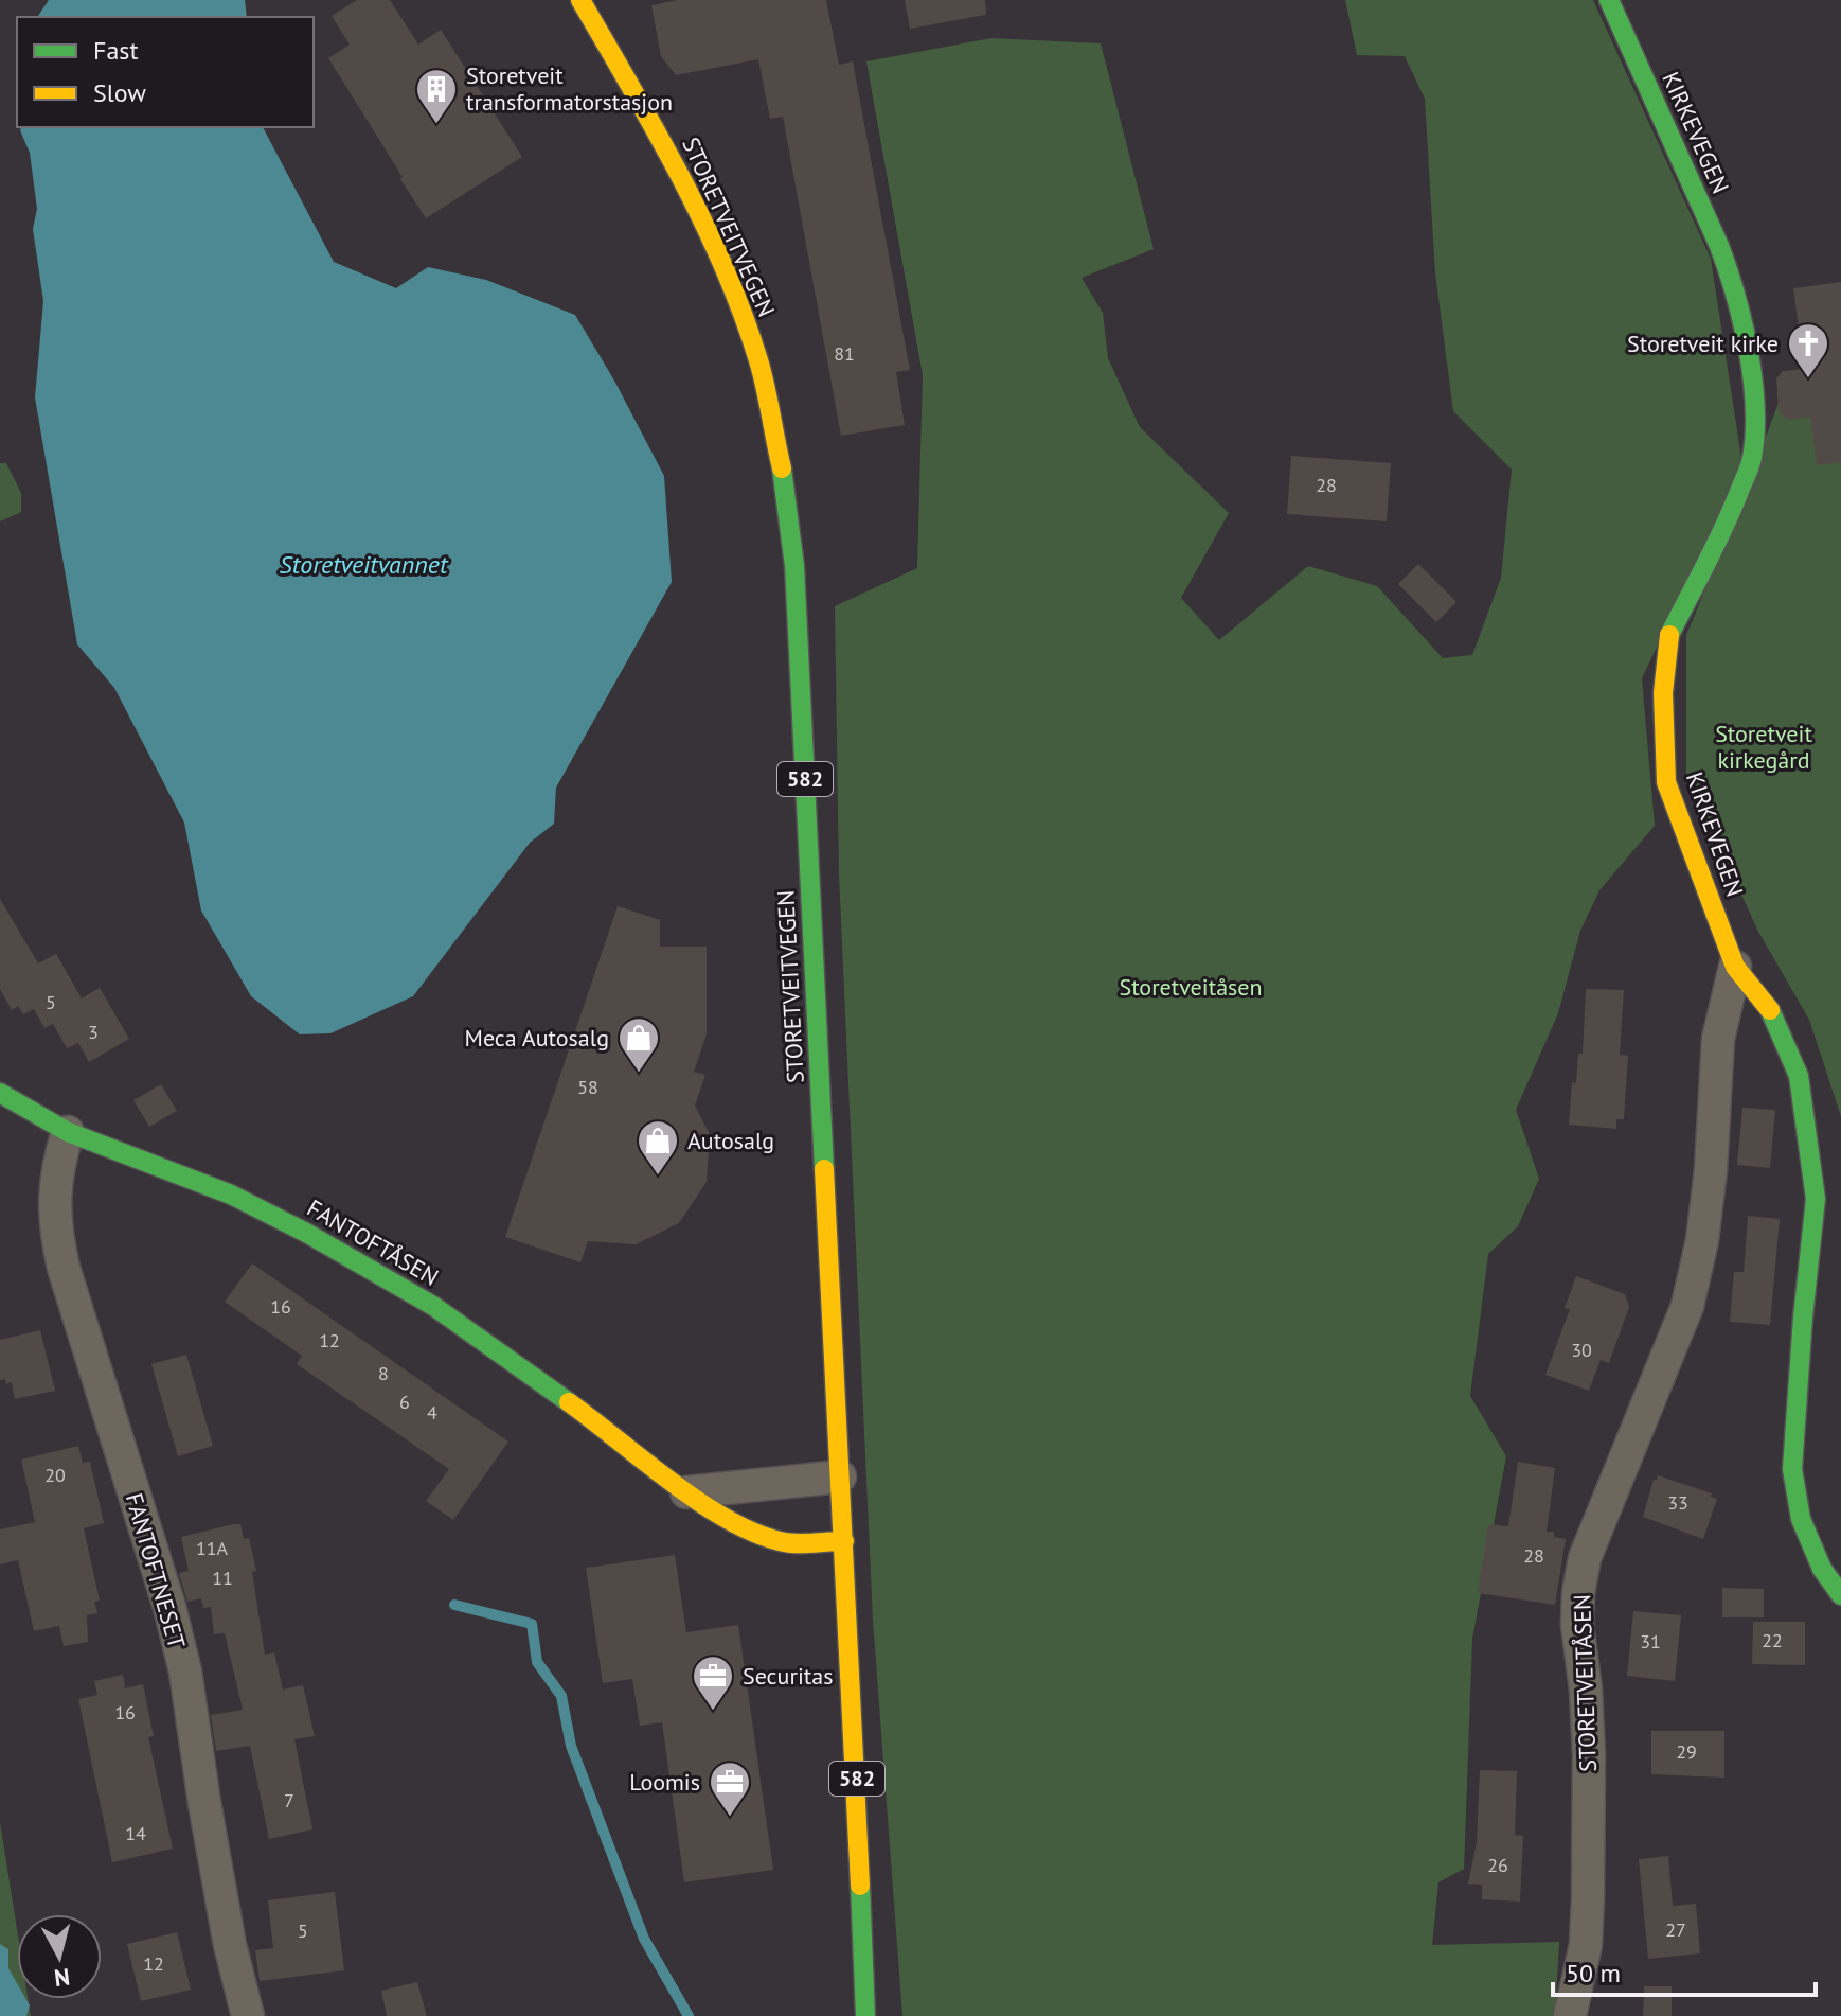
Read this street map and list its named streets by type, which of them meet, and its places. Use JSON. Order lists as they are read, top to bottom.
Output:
{
  "streets": {
    "street": [
      "KIRKEVEGEN",
      "STORETVEITVEGEN",
      "582",
      "FANTOFTÅSEN",
      "FANTOFTNESET",
      "STORETVEITÅSEN"
    ]
  },
  "crossings": [
    ["KIRKEVEGEN", "STORETVEITÅSEN"],
    ["STORETVEITVEGEN", "FANTOFTÅSEN"],
    ["FANTOFTÅSEN", "FANTOFTNESET"]
  ],
  "water": ["Storetveitvannet"],
  "parks": ["Storetveit kirkegård", "Storetveitåsen"],
  "places": {
    "building": ["Storetveit transformatorstasjon"],
    "church": ["Storetveit kirke"],
    "shop": ["Meca Autosalg", "Autosalg"],
    "office": ["Securitas", "Loomis"]
  },
  "house_numbers": [
    "81",
    "28",
    "5",
    "3",
    "58",
    "16",
    "12",
    "30",
    "8",
    "6",
    "4",
    "20",
    "33",
    "11A",
    "28",
    "11",
    "22",
    "31",
    "16",
    "29",
    "7",
    "14",
    "26",
    "27",
    "5",
    "12"
  ],
  "legend": ["Fast", "Slow"],
  "scale_bar": "50 m",
  "north": "bottom"
}
